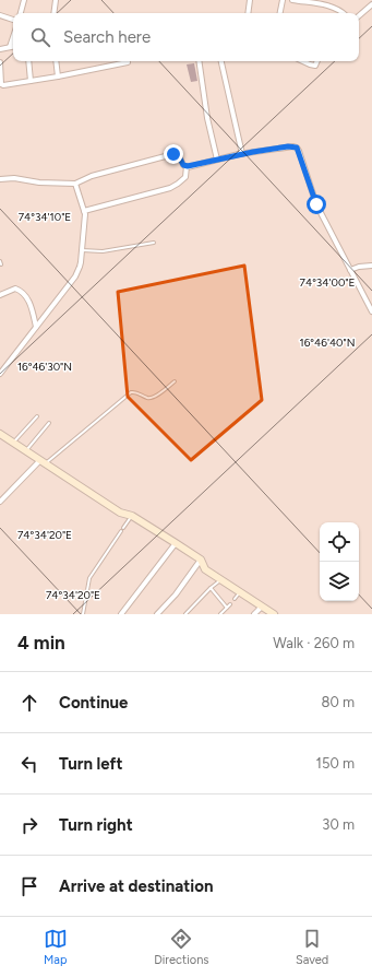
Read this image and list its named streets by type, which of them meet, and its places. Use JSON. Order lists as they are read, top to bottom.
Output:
{
  "page": {
    "search": "Search here",
    "heading": ["4 min", "Walk · 260 m"],
    "list": [
      ["Continue", "80 m"],
      ["Turn left", "150 m"],
      ["Turn right", "30 m"],
      "Arrive at destination"
    ],
    "nav": ["Map", "Directions", "Saved"]
  },
  "coordinates": [
    "74°34'10\"E",
    "74°34'00\"E",
    "16°46'40\"N",
    "16°46'30\"N",
    "74°34'20\"E"
  ]
}
